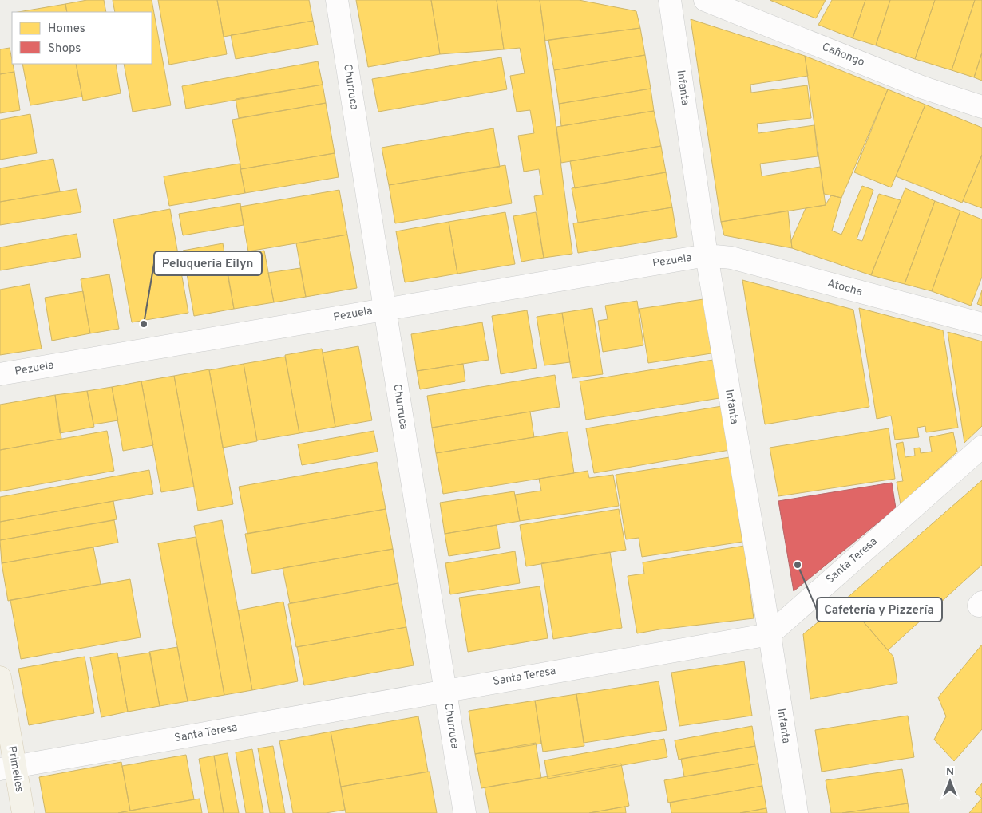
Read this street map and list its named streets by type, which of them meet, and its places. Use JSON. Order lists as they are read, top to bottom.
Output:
{
  "streets": {
    "main road": ["Primelles"],
    "street": [
      "Cañongo",
      "Churruca",
      "Infanta",
      "Pezuela",
      "Atocha",
      "Santa Teresa"
    ]
  },
  "crossings": [
    ["Churruca", "Pezuela"],
    ["Churruca", "Santa Teresa"],
    ["Infanta", "Pezuela"],
    ["Infanta", "Atocha"],
    ["Infanta", "Santa Teresa"],
    ["Pezuela", "Atocha"],
    ["Santa Teresa", "Primelles"]
  ],
  "places": ["Peluquería Eilyn", "Cafetería y Pizzería"],
  "legend": ["Homes", "Shops"],
  "north": "top"
}
